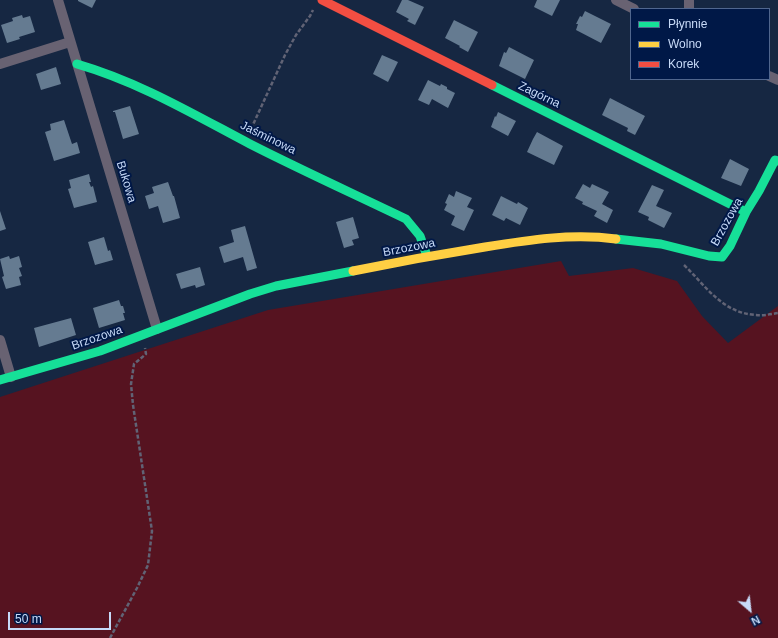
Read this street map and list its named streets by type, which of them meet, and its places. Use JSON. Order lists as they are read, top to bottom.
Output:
{
  "streets": {
    "street": [
      "Zagórna",
      "Jaśminowa",
      "Bukowa",
      "Brzozowa"
    ]
  },
  "crossings": [
    ["Zagórna", "Brzozowa"],
    ["Jaśminowa", "Bukowa"],
    ["Jaśminowa", "Brzozowa"],
    ["Bukowa", "Brzozowa"]
  ],
  "legend": ["Płynnie", "Wolno", "Korek"],
  "scale_bar": "50 m",
  "north": "bottom right"
}
